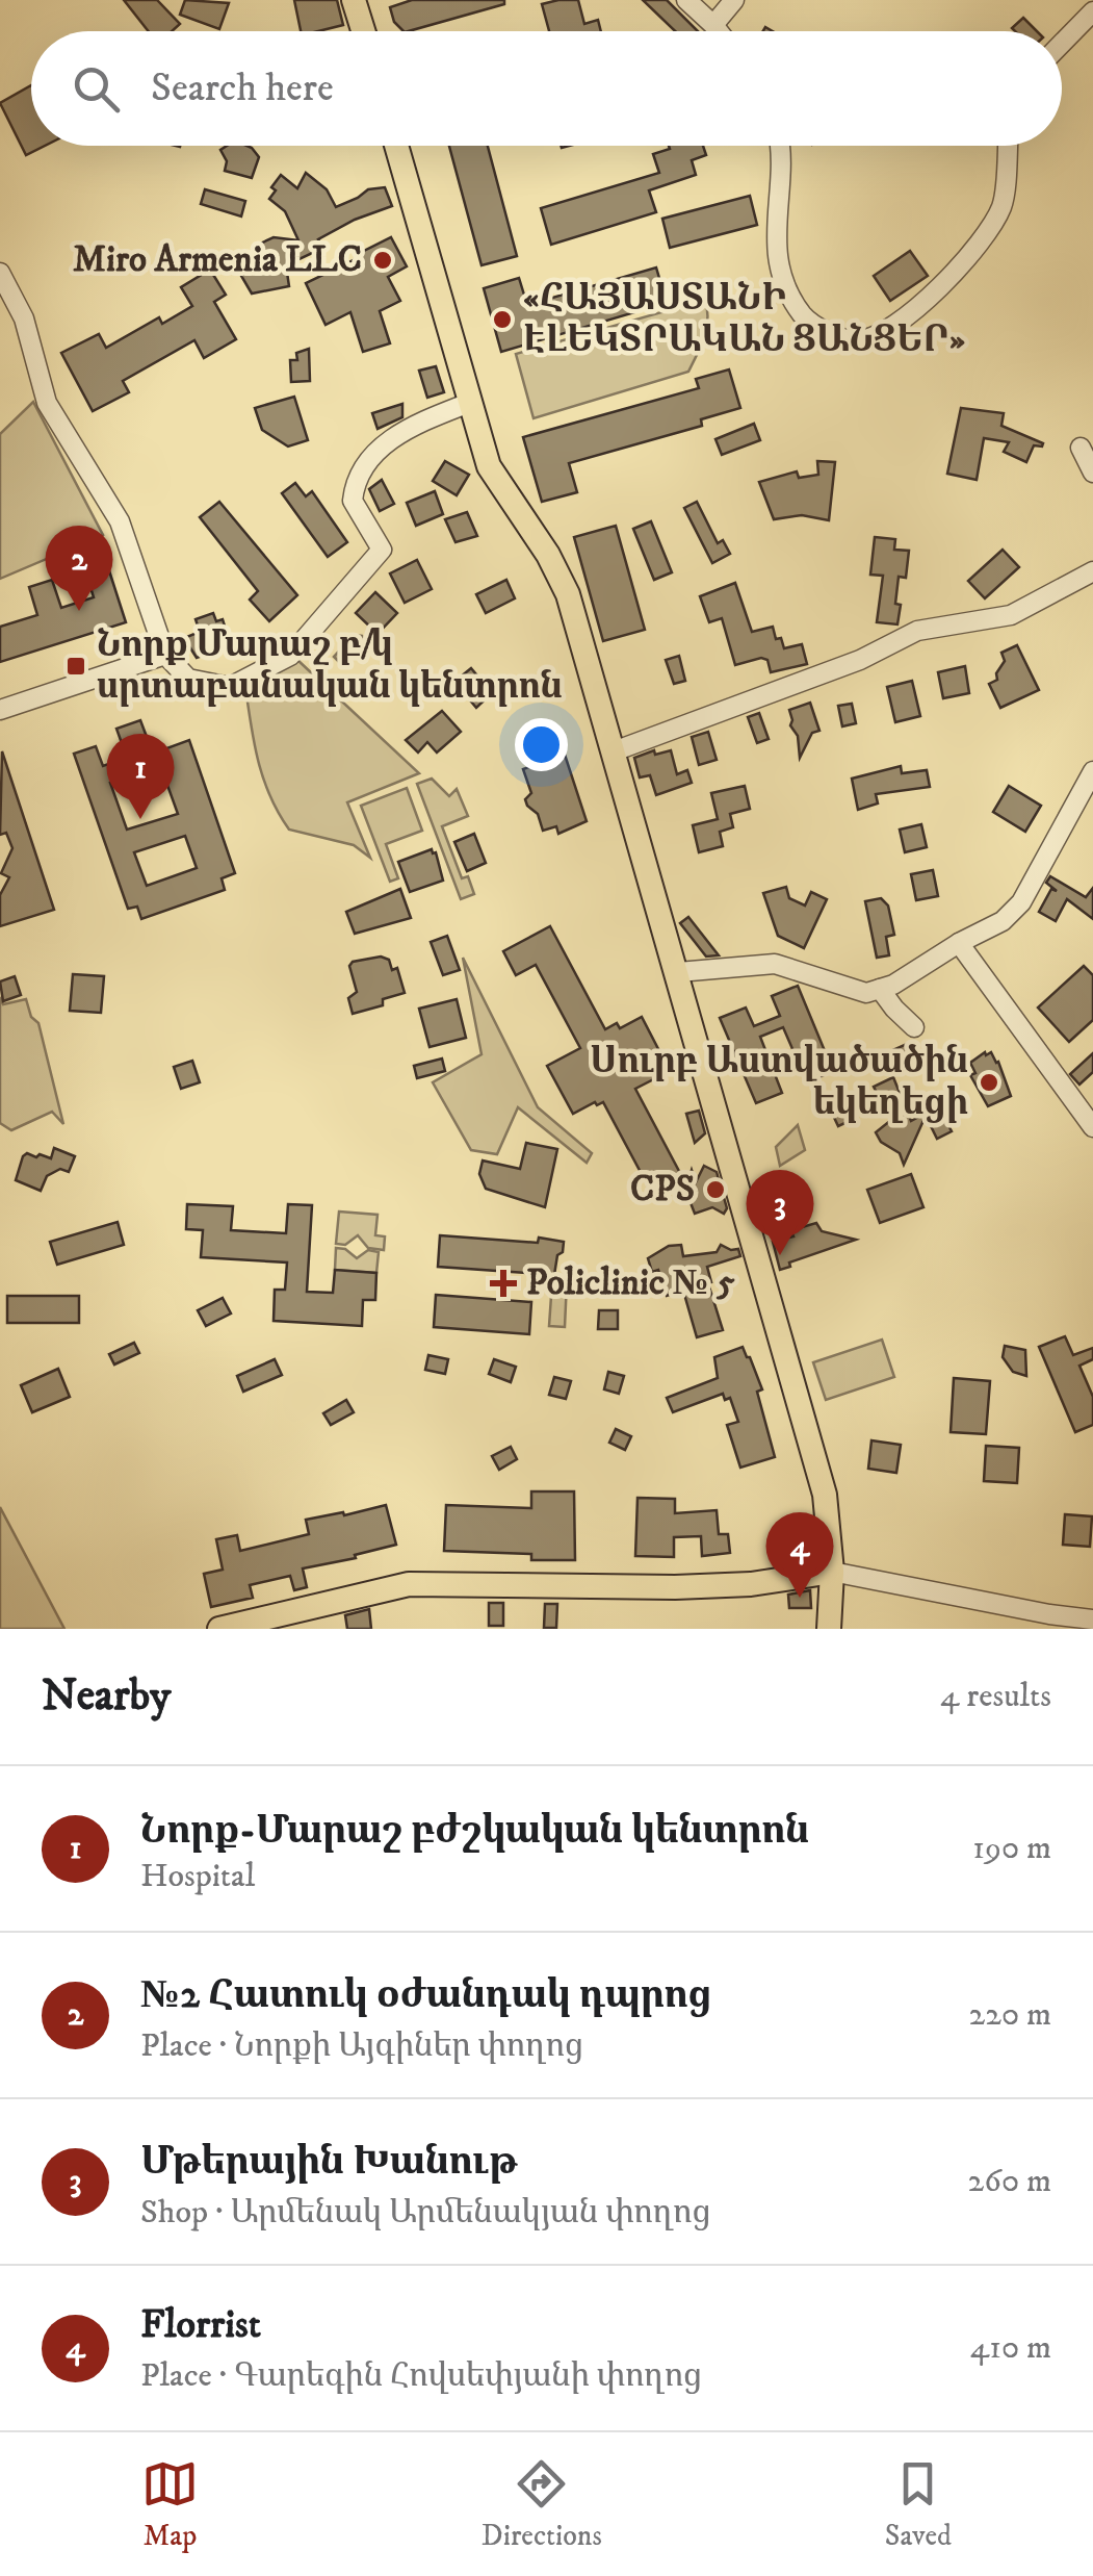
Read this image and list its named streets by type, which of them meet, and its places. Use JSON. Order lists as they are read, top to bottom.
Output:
{
  "places": {
    "other": [
      "Miro Armenia LLC",
      "«ՀԱՅԱՍՏԱՆԻ ԷԼԵԿՏՐԱԿԱՆ ՑԱՆՑԵՐ»",
      "Սուրբ Աստվածածին եկեղեցի",
      "CPS"
    ],
    "transit": ["Նորք Մարաշ բ/կ սրտաբանական կենտրոն"],
    "health": ["Policlinic № 5"]
  },
  "page": {
    "search": "Search here",
    "pins": [
      "2",
      "1",
      "3",
      "4"
    ],
    "heading": ["Nearby", "4 results"],
    "list": [
      {
        "mark": "1",
        "name": "Նորք-Մարաշ բժշկական կենտրոն",
        "note": "Hospital",
        "value": "190 m"
      },
      {
        "mark": "2",
        "name": "№2 Հատուկ օժանդակ դպրոց",
        "note": "Place · Նորքի Այգիներ փողոց",
        "value": "220 m"
      },
      {
        "mark": "3",
        "name": "Մթերային Խանութ",
        "note": "Shop · Արմենակ Արմենակյան փողոց",
        "value": "260 m"
      },
      {
        "mark": "4",
        "name": "Florrist",
        "note": "Place · Գարեգին Հովսեփյանի փողոց",
        "value": "410 m"
      }
    ],
    "nav": ["Map", "Directions", "Saved"]
  }
}
